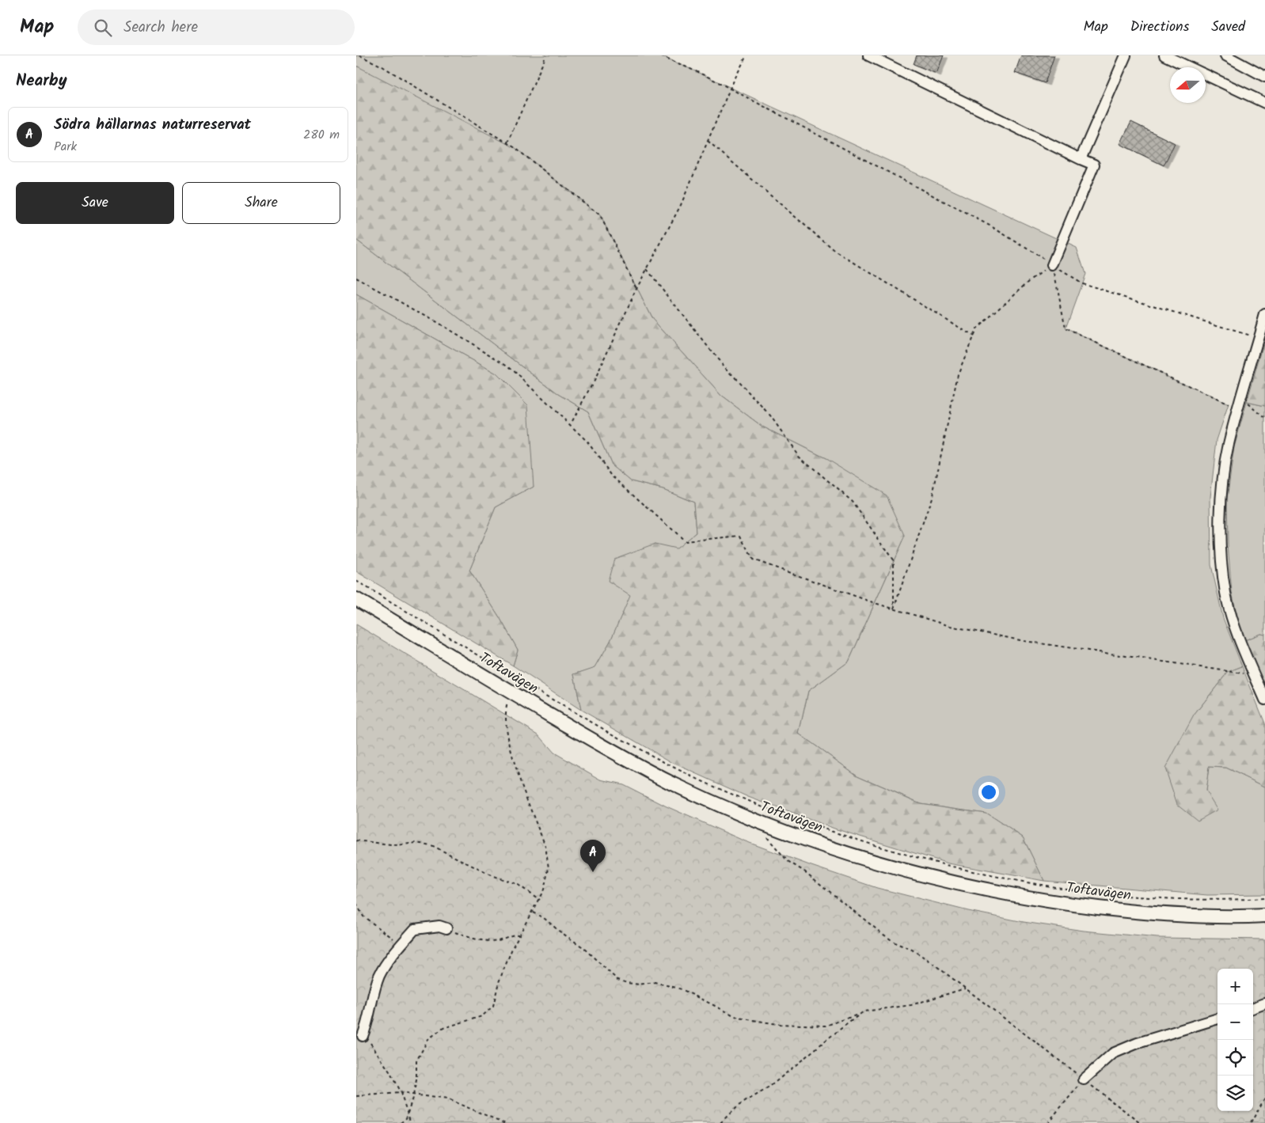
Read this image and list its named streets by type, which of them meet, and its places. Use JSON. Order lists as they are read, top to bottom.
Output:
{
  "streets": {
    "main road": ["Toftavägen"]
  },
  "north": "left",
  "page": {
    "header": "Map",
    "search": "Search here",
    "nav": ["Map", "Directions", "Saved"],
    "heading": "Nearby",
    "list": [
      {
        "mark": "A",
        "name": "Södra hällarnas naturreservat",
        "note": "Park",
        "value": "280 m"
      }
    ],
    "buttons": ["Save", "Share"],
    "pins": "A",
    "map_buttons": ["+", "−"]
  }
}
